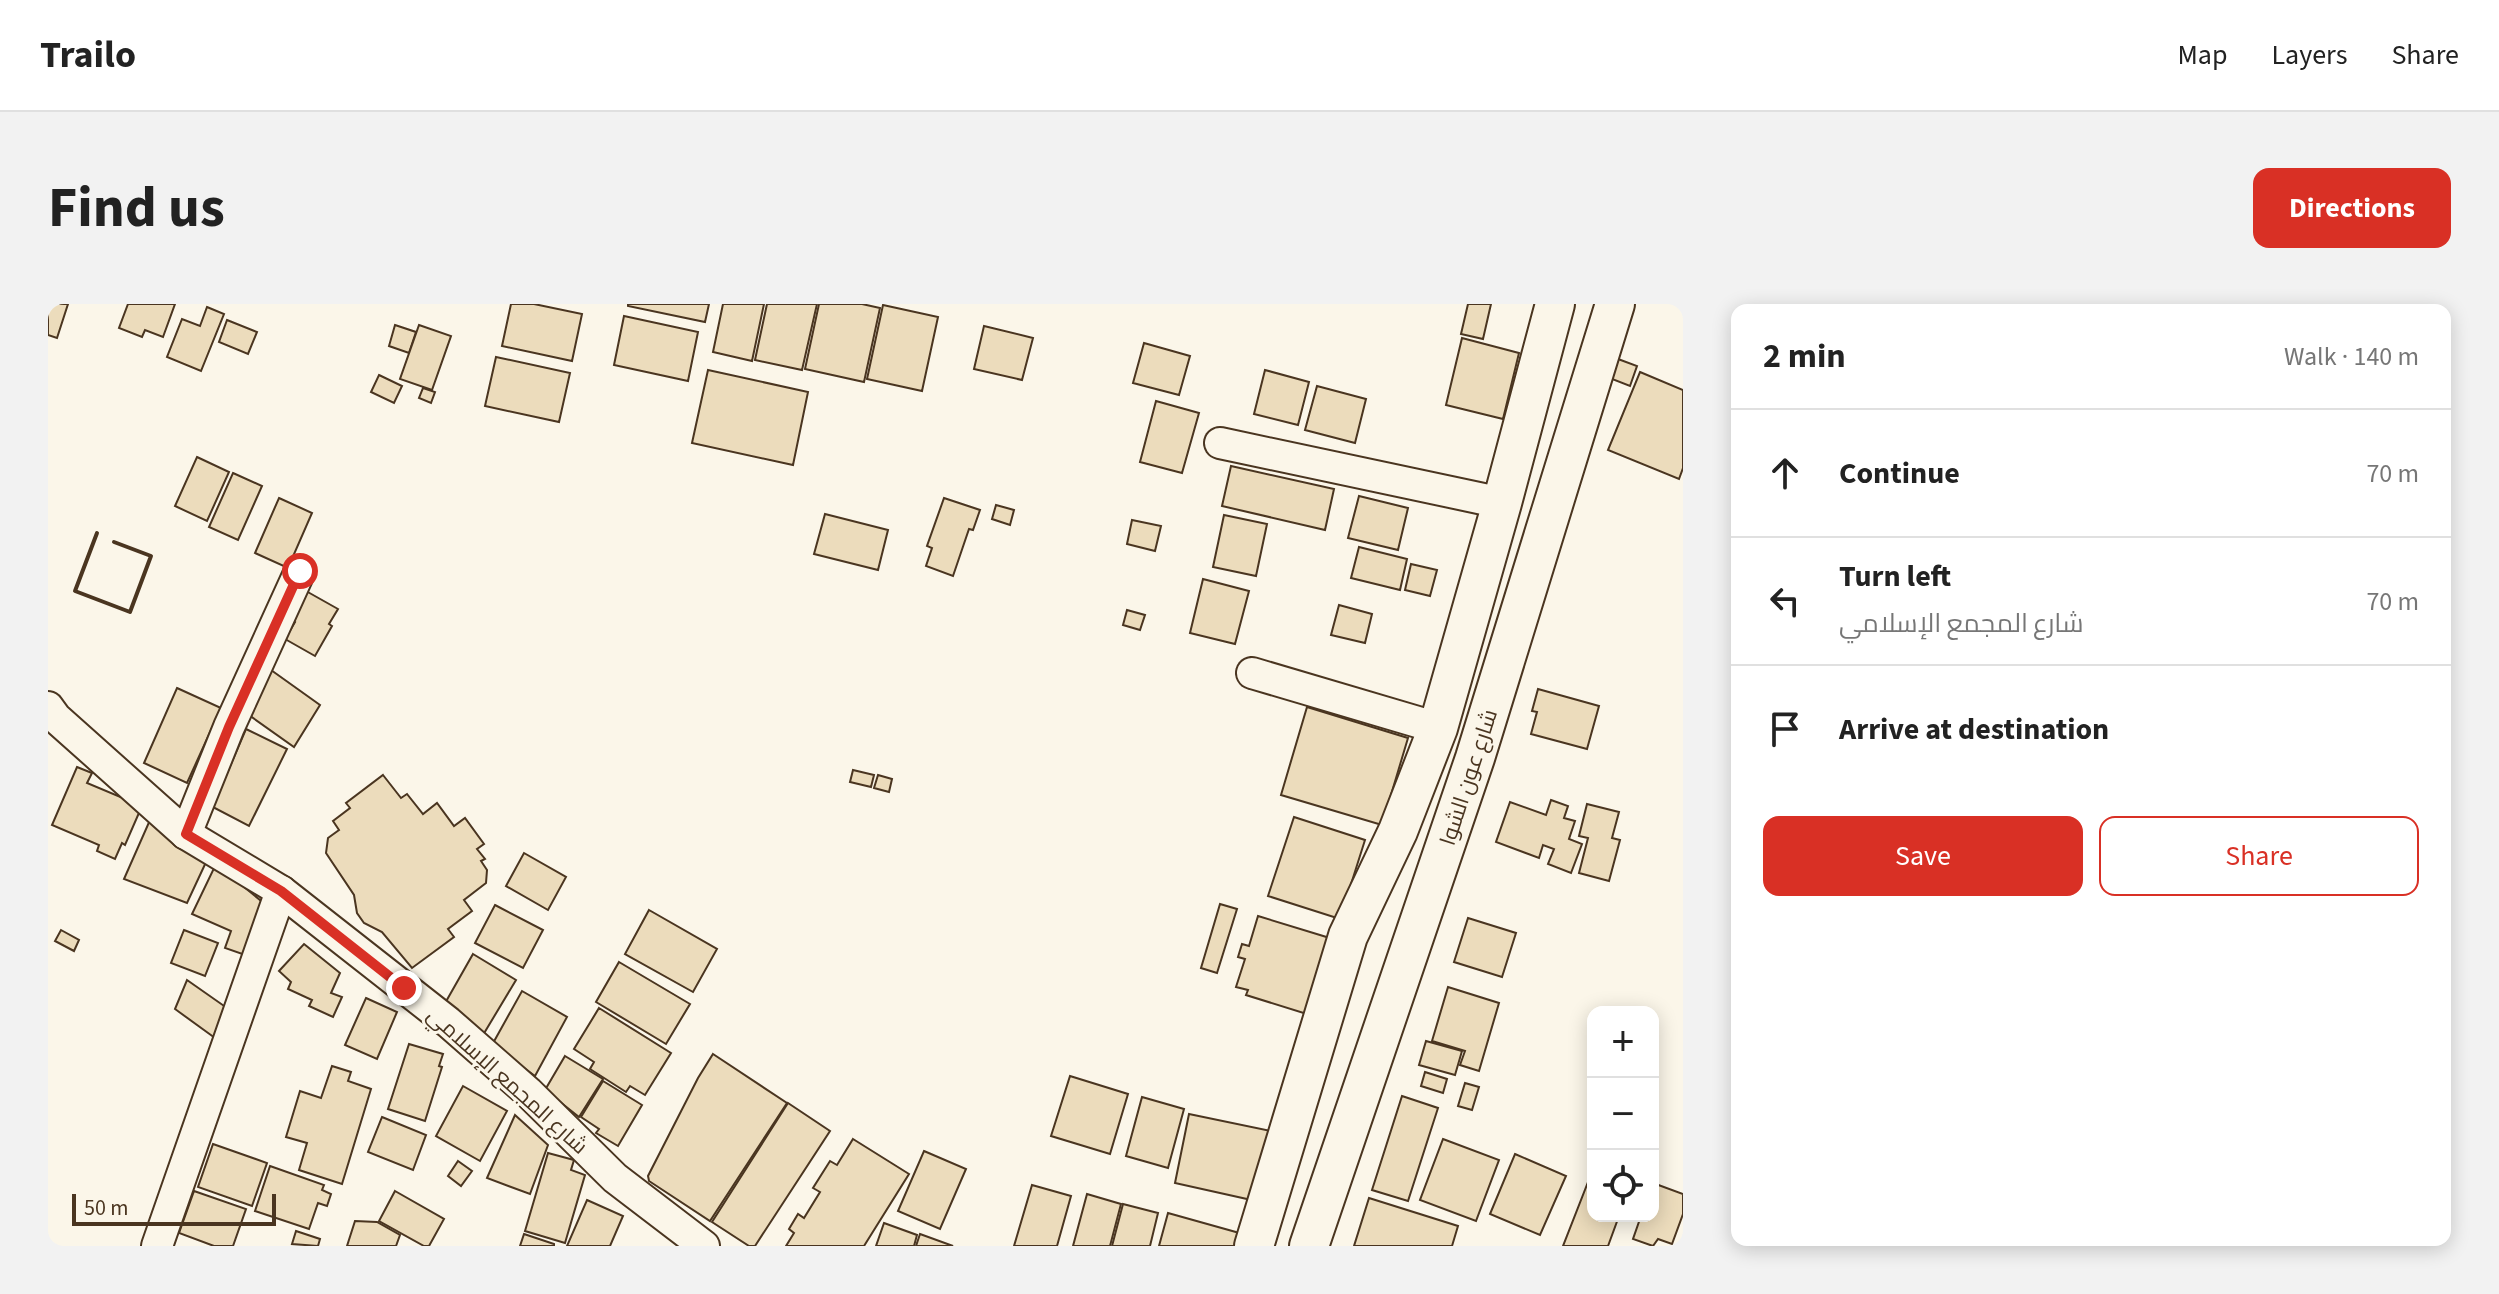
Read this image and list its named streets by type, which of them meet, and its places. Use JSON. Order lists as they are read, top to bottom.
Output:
{
  "streets": {
    "main road": ["شارع عون الشوا"],
    "street": ["شارع المجمع الإسلامي"]
  },
  "scale_bar": "50 m",
  "page": {
    "header": "Trailo",
    "nav": ["Map", "Layers", "Share"],
    "buttons": [
      "Directions",
      ["Save", "Share"]
    ],
    "title": "Find us",
    "heading": ["2 min", "Walk · 140 m"],
    "list": [
      ["Continue", "70 m"],
      ["Turn left", "شارع المجمع الإسلامي", "70 m"],
      "Arrive at destination"
    ],
    "map_buttons": ["+", "−"],
    "scale": "50 m"
  }
}
